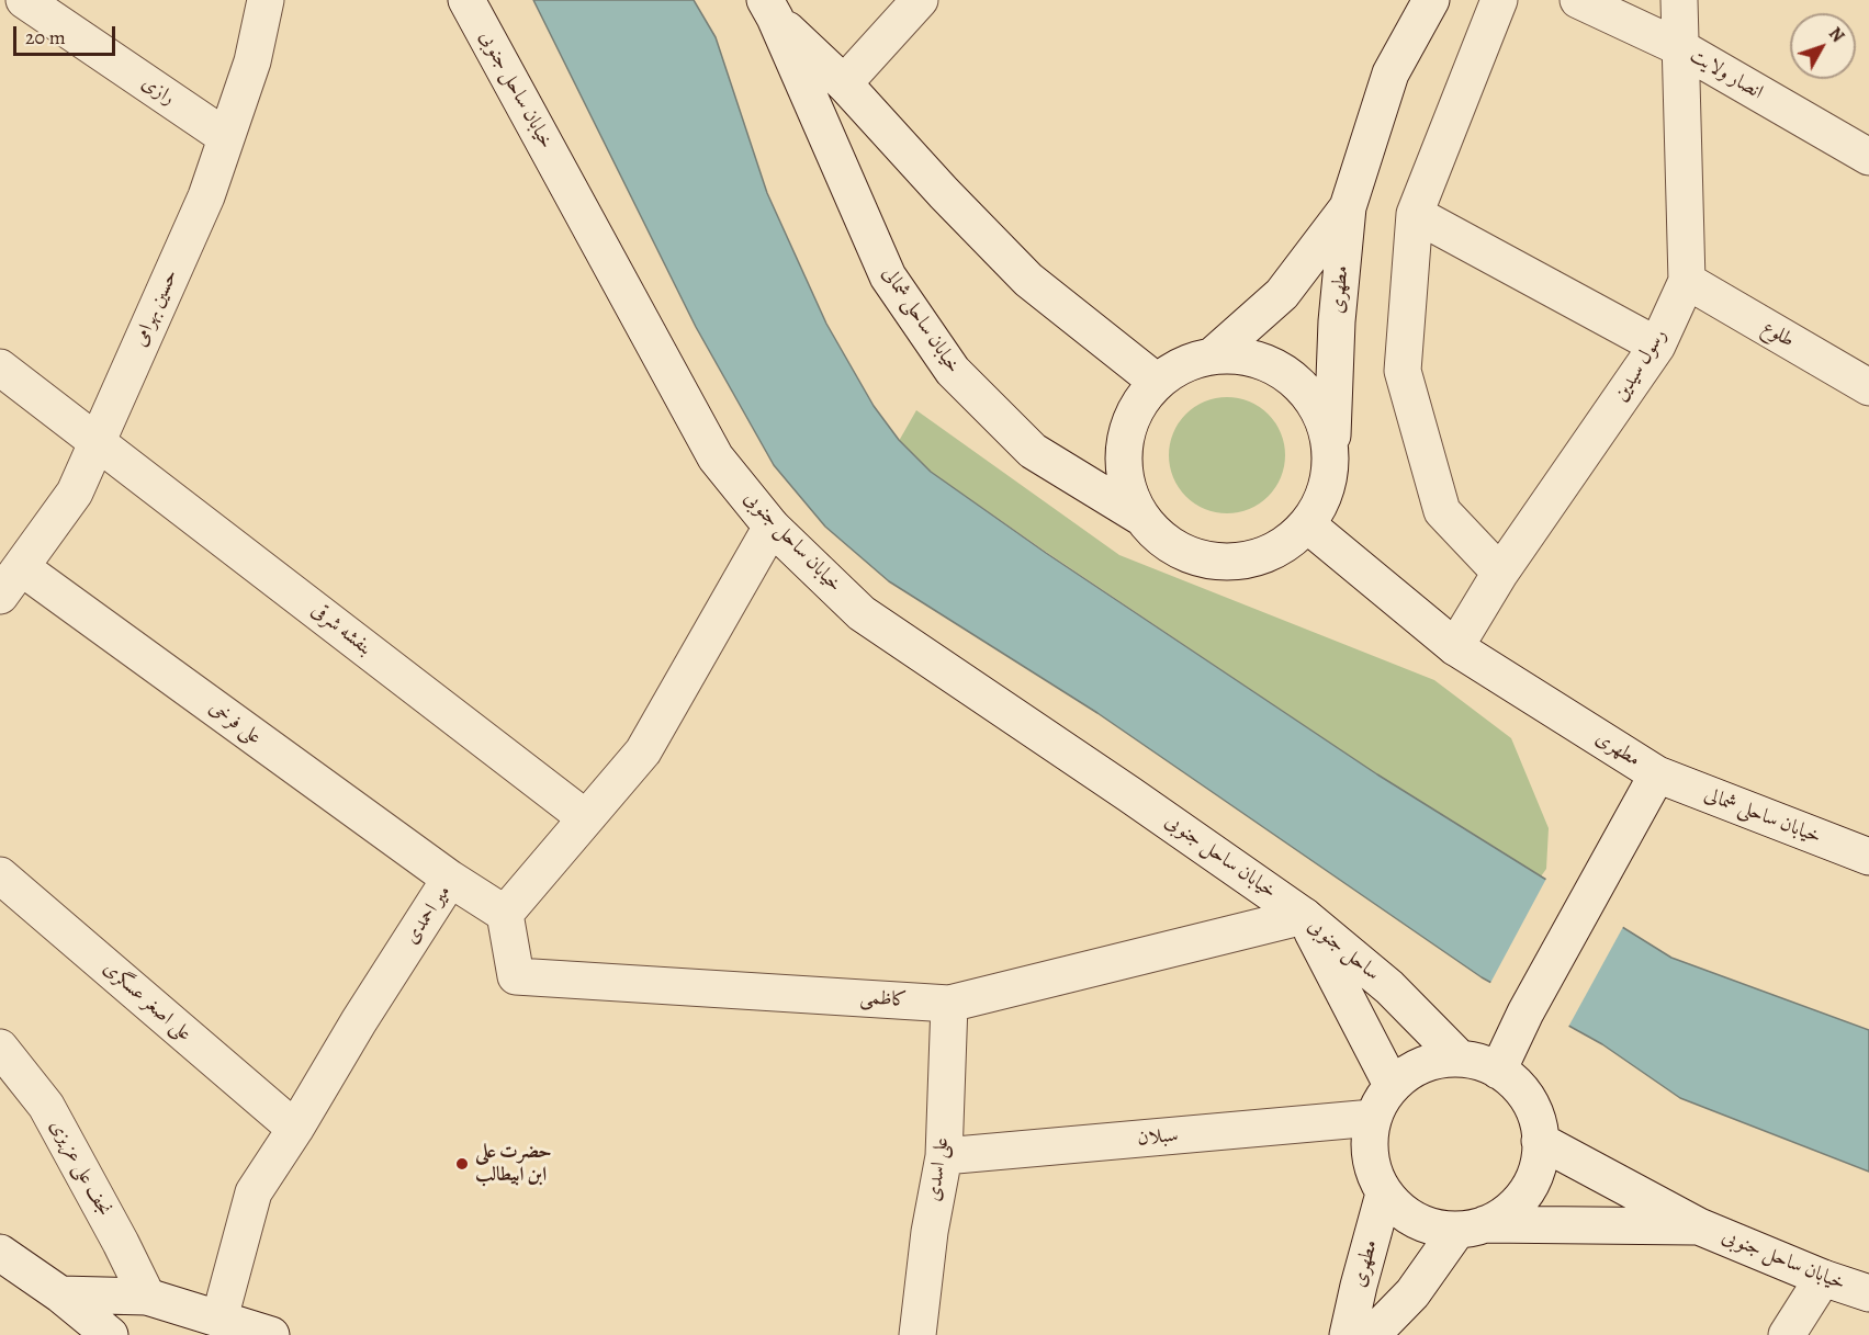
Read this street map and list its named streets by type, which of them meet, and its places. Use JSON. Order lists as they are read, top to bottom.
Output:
{
  "streets": {
    "street": [
      "انصار ولایت",
      "خیابان ساحل جنوبی",
      "رازی",
      "مطهری",
      "حسین بهرامی",
      "خیابان ساحلی شمالی",
      "طلوع",
      "رسول سیدین",
      "بنفشه شرقی",
      "علی فرخی",
      "میر احمدی",
      "ساحل جنوبی",
      "کاظمی",
      "علی اصغر عسگری",
      "سبلان",
      "نجف علی عزیزی",
      "علی اسدی"
    ]
  },
  "crossings": [
    ["انصار ولایت", "رسول سیدین"],
    ["خیابان ساحل جنوبی", "ساحل جنوبی"],
    ["خیابان ساحل جنوبی", "کاظمی"],
    ["رازی", "حسین بهرامی"],
    ["مطهری", "خیابان ساحلی شمالی"],
    ["مطهری", "رسول سیدین"],
    ["مطهری", "ساحل جنوبی"],
    ["مطهری", "سبلان"],
    ["حسین بهرامی", "بنفشه شرقی"],
    ["حسین بهرامی", "علی فرخی"],
    ["طلوع", "رسول سیدین"],
    ["علی فرخی", "میر احمدی"],
    ["میر احمدی", "کاظمی"],
    ["میر احمدی", "علی اصغر عسگری"],
    ["ساحل جنوبی", "کاظمی"],
    ["ساحل جنوبی", "سبلان"],
    ["کاظمی", "علی اسدی"],
    ["سبلان", "علی اسدی"]
  ],
  "places": ["حضرت علی ابن ابیطالب"],
  "scale_bar": "20 m",
  "north": "top right"
}
